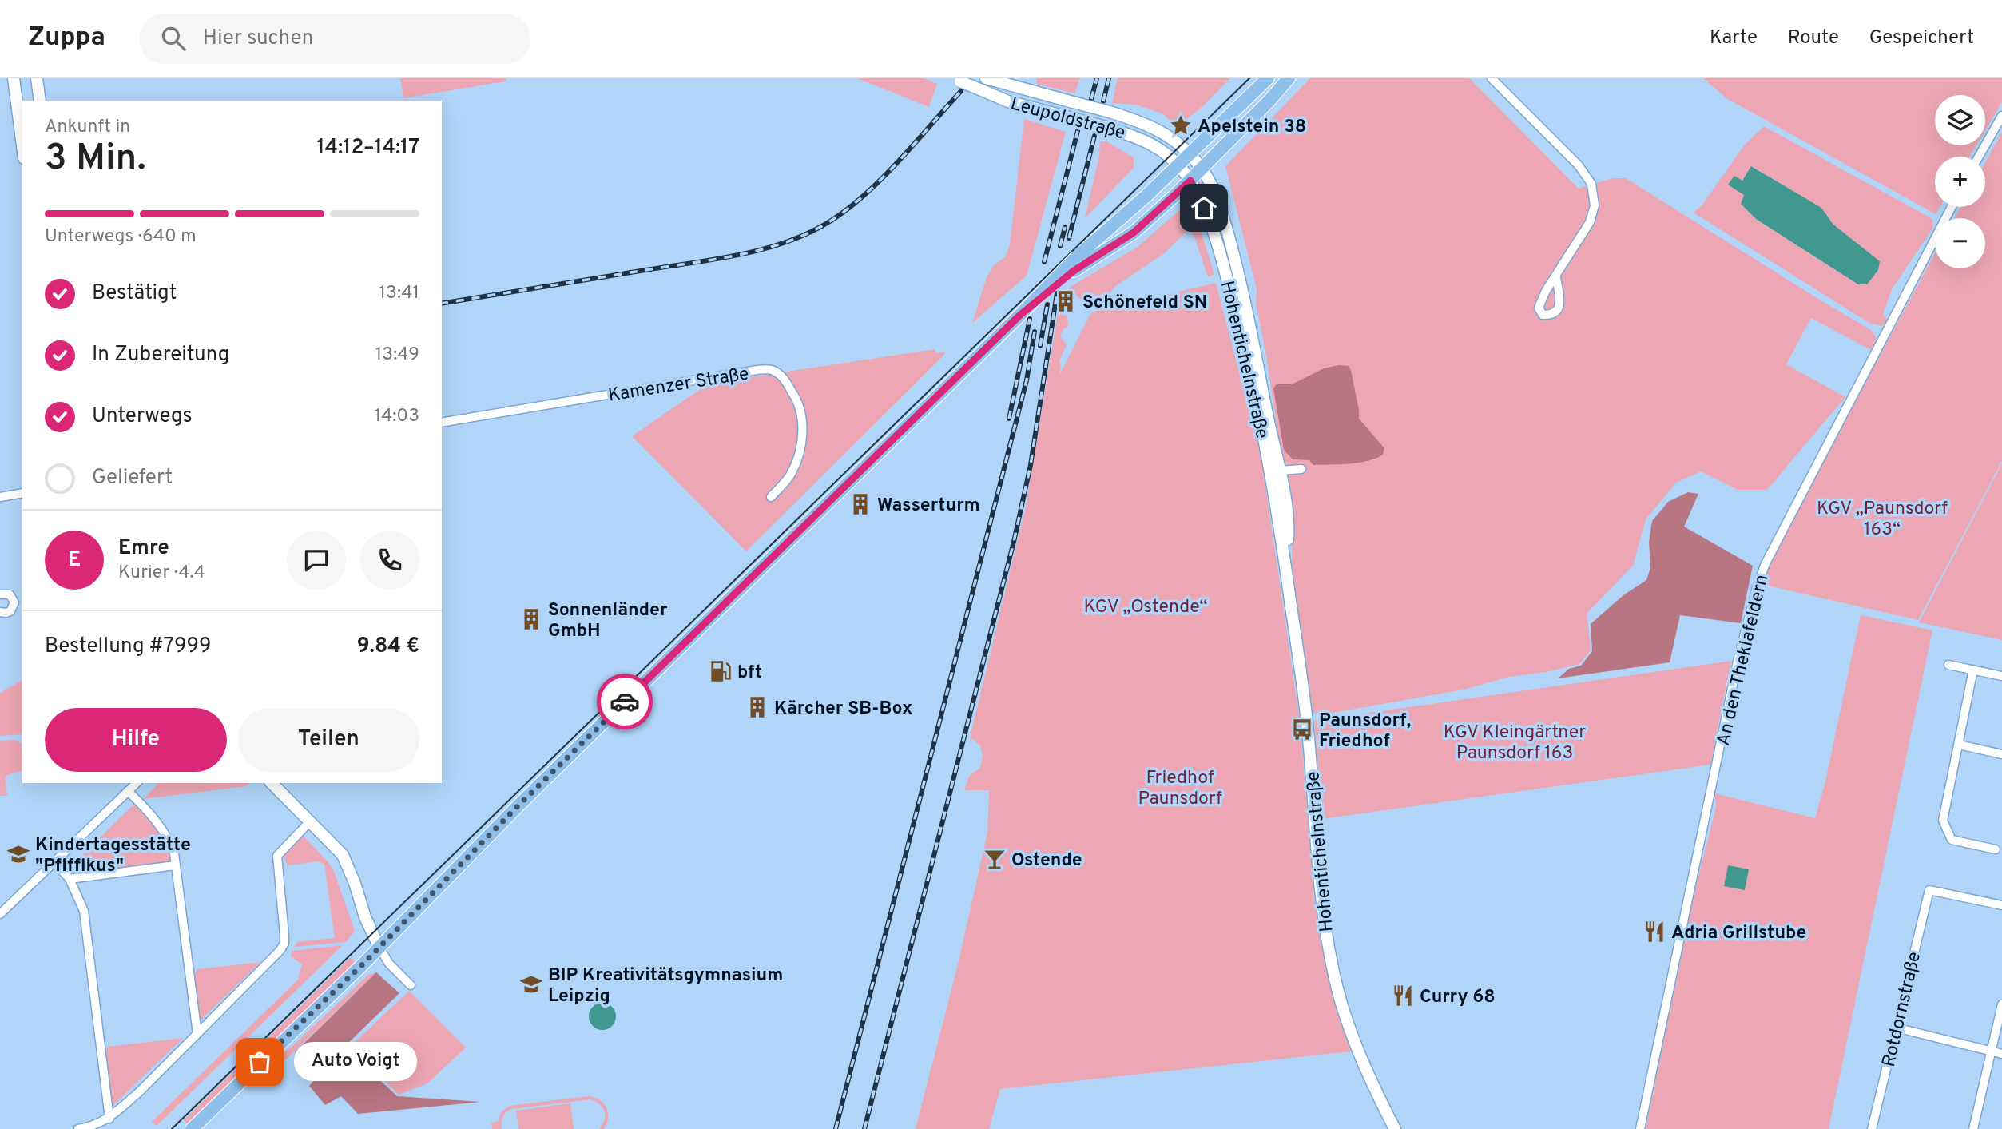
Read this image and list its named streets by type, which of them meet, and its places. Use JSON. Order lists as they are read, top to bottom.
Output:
{
  "streets": {
    "main road": ["Leupoldstraße", "Hohentichelnstraße"],
    "street": ["Kamenzer Straße", "An den Theklafeldern", "Rotdornstraße"]
  },
  "crossings": [
    ["Leupoldstraße", "Hohentichelnstraße"]
  ],
  "parks": [
    "KGV „Paunsdorf 163“",
    "KGV „Ostende“",
    "KGV Kleingärtner Paunsdorf 163",
    "Friedhof Paunsdorf"
  ],
  "places": {
    "place": ["Apelstein 38"],
    "building": [
      "Schönefeld SN",
      "Wasserturm",
      "Sonnenländer GmbH",
      "Kärcher SB-Box"
    ],
    "fuel station": ["bft"],
    "bus stop": ["Paunsdorf, Friedhof"],
    "school or university": ["Kindertagesstätte \"Pfiffikus\"", "BIP Kreativitätsgymnasium Leipzig"],
    "bar": ["Ostende"],
    "restaurant": ["Adria Grillstube", "Curry 68"],
    "other": ["Auto Voigt"]
  },
  "page": {
    "header": "Zuppa",
    "search": "Hier suchen",
    "nav": ["Karte", "Route", "Gespeichert"],
    "map_buttons": ["+", "−"],
    "heading": ["3 Min.", "Ankunft in", "14:12–14:17"],
    "panel": [
      "Emre",
      "Kurier · 4.4",
      "Bestellung #7999",
      "9.84 €"
    ],
    "bar": "Unterwegs · 640 m",
    "list": [
      ["Bestätigt", "13:41"],
      ["In Zubereitung", "13:49"],
      ["Unterwegs", "14:03"],
      "Geliefert"
    ],
    "round": "E",
    "buttons": ["Hilfe", "Teilen"],
    "bubble": "Auto Voigt"
  }
}
